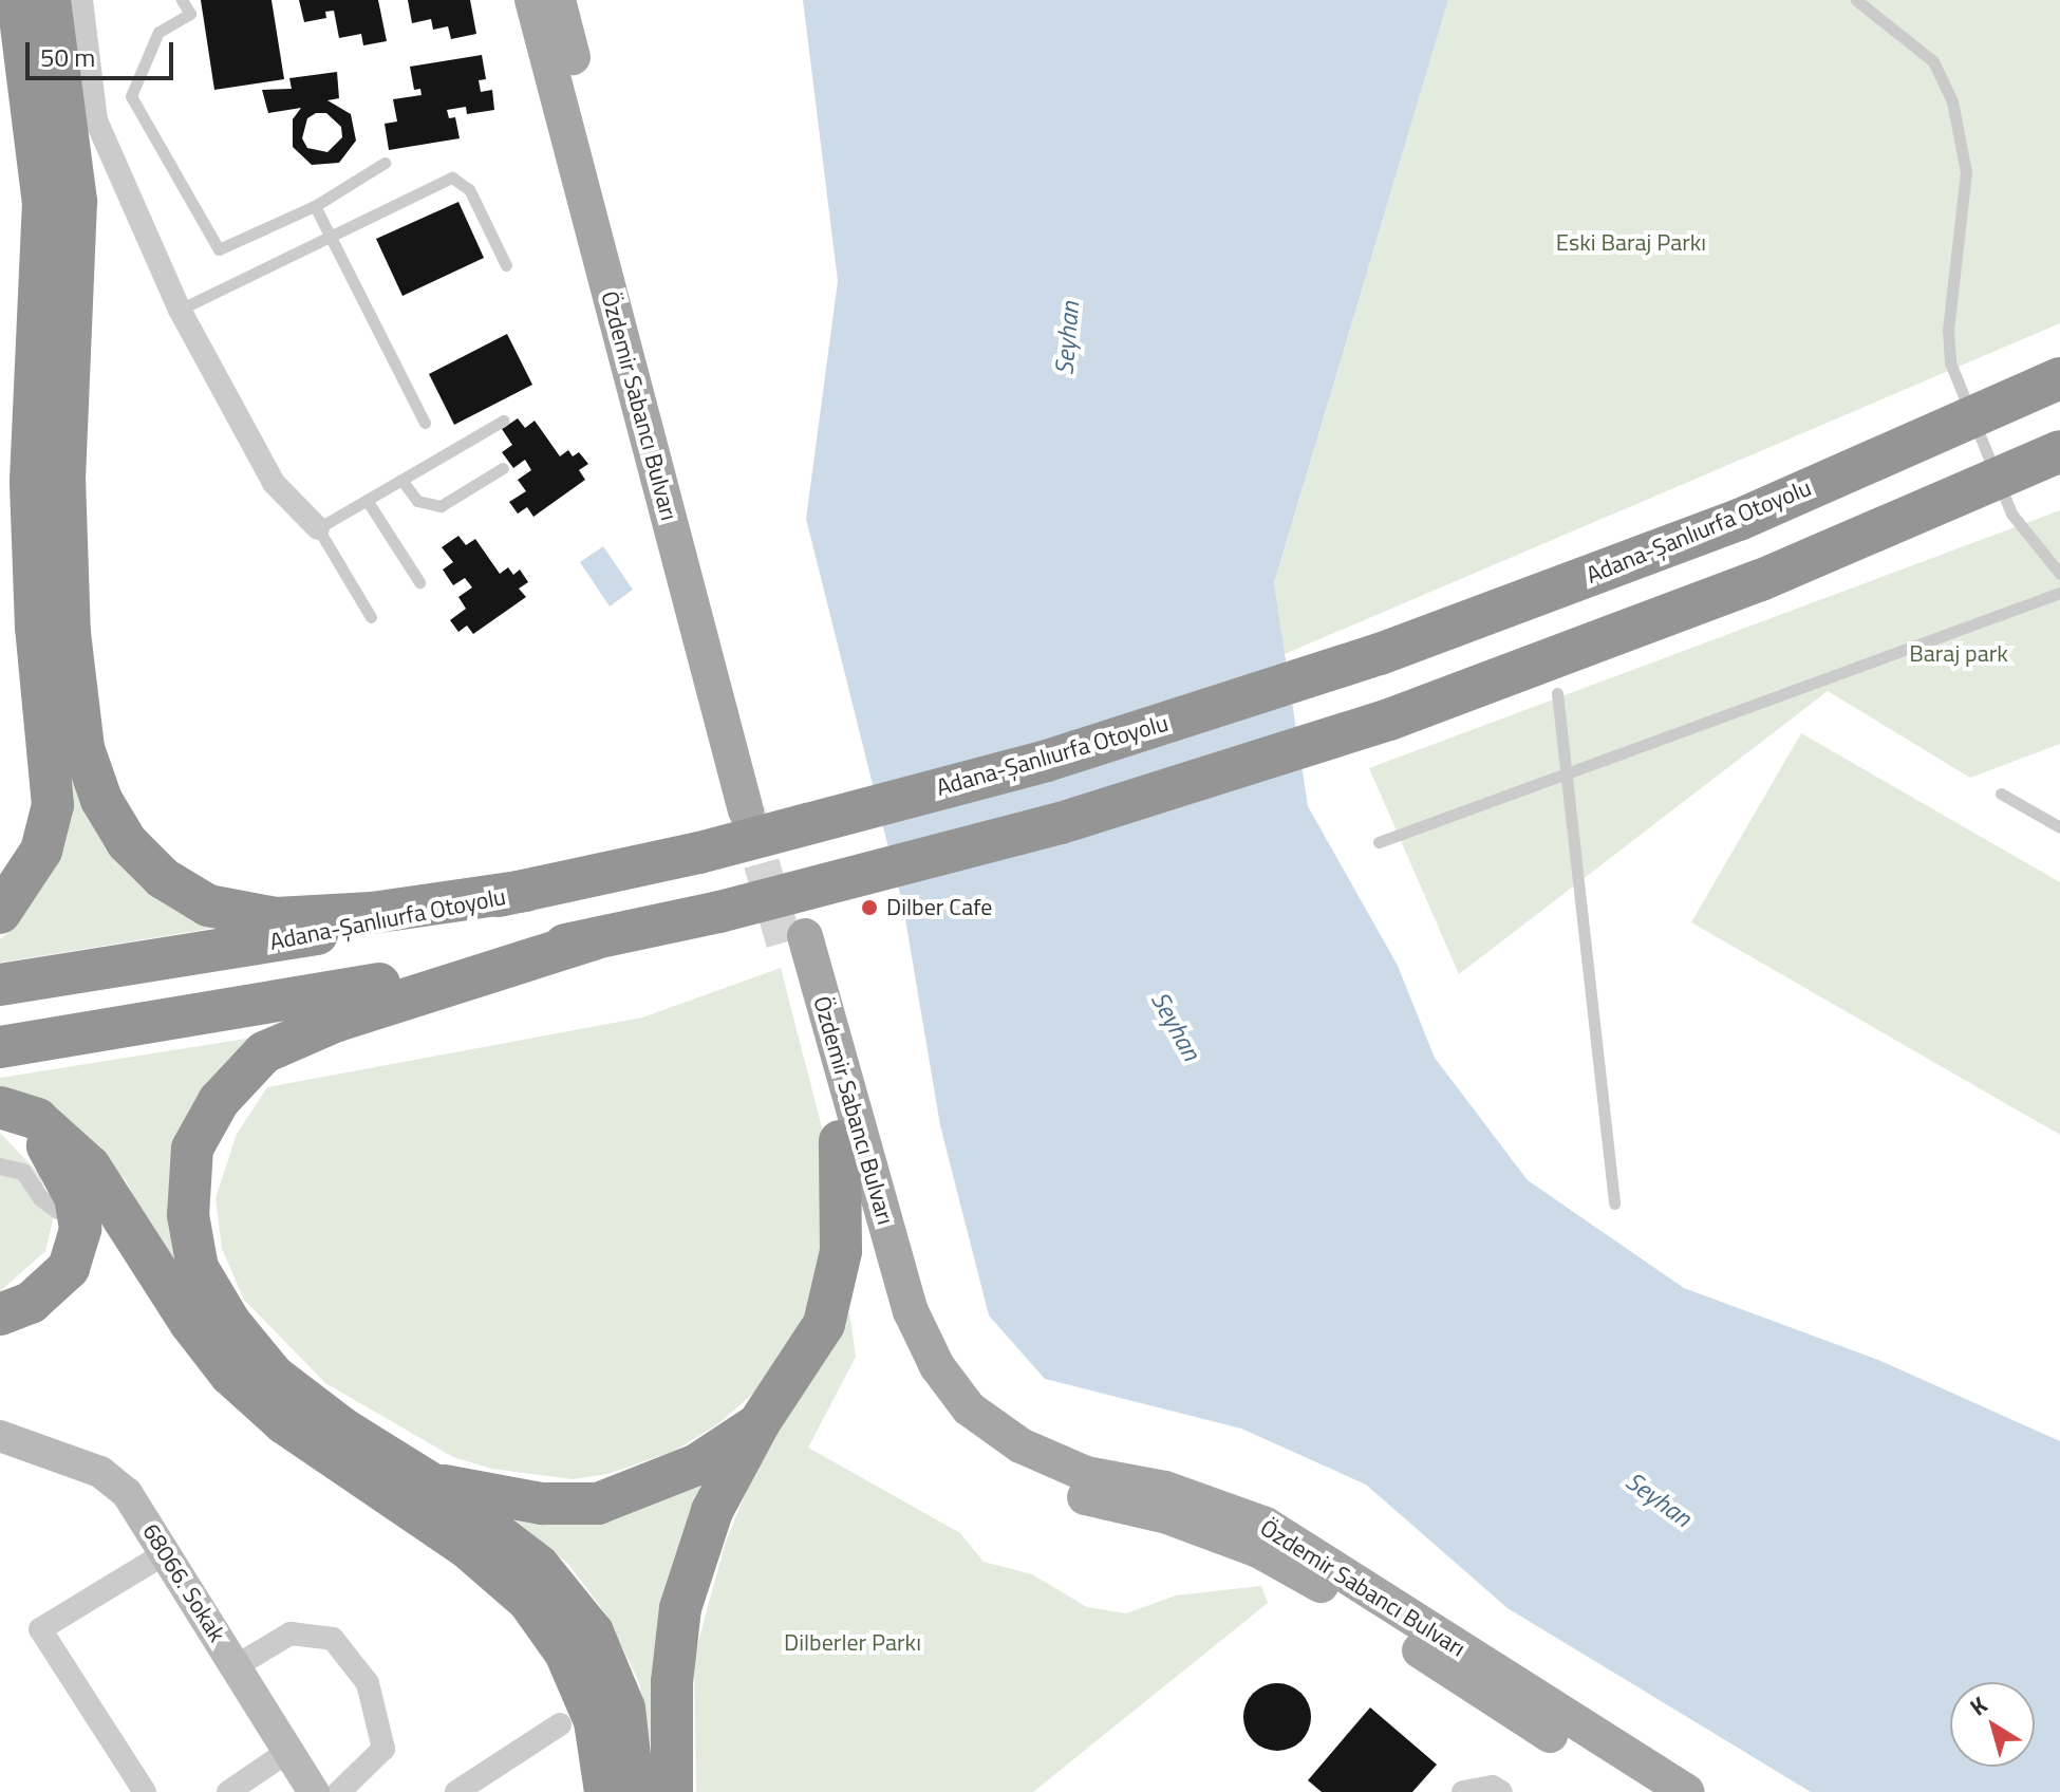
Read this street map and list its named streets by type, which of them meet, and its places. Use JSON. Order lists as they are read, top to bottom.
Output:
{
  "streets": {
    "highway": ["Adana-Şanlıurfa Otoyolu"],
    "main road": ["Özdemir Sabancı Bulvarı", "68066. Sokak"]
  },
  "water": ["Seyhan"],
  "parks": ["Eski Baraj Parkı", "Baraj park", "Dilberler Parkı"],
  "places": ["Dilber Cafe"],
  "scale_bar": "50 m",
  "north": "top left"
}
